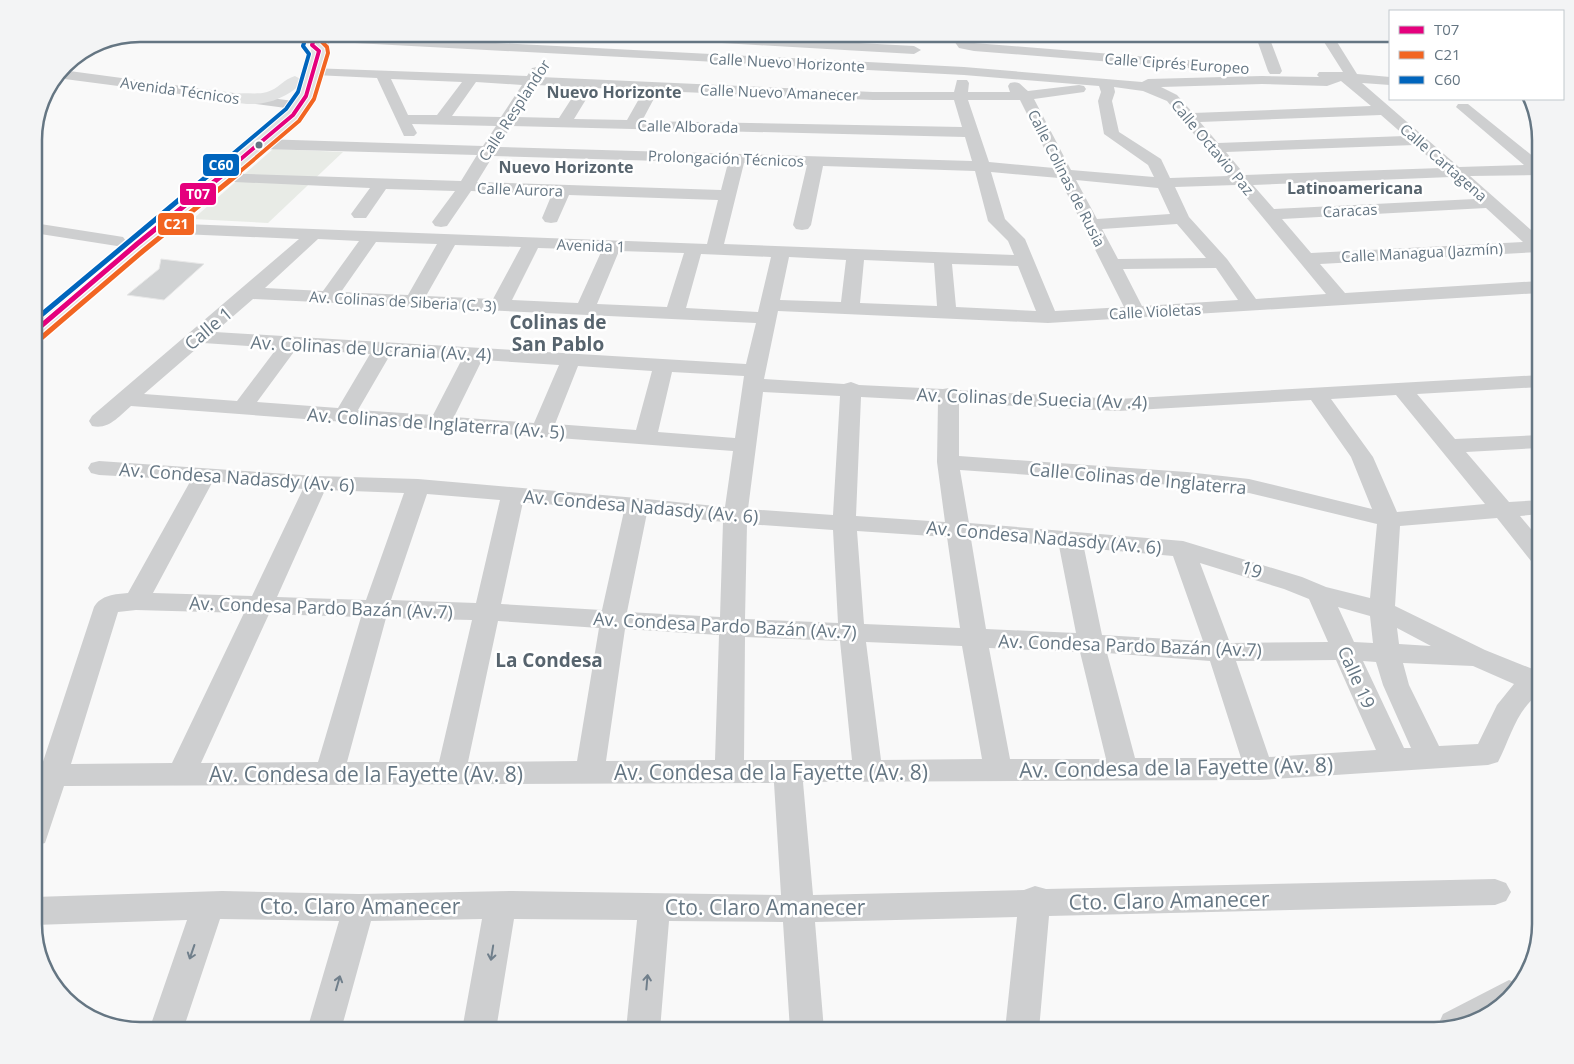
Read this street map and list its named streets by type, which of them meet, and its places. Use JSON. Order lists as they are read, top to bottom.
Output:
{
  "streets": {
    "street": [
      "Calle Nuevo Horizonte",
      "Calle Ciprés Europeo",
      "Avenida Técnicos",
      "Calle Nuevo Amanecer",
      "Calle Resplandor",
      "Calle Alborada",
      "Calle Octavio Paz",
      "Prolongación Técnicos",
      "Calle Cartagena",
      "Calle Colinas de Rusia",
      "Calle Aurora",
      "Caracas",
      "Avenida 1",
      "Calle Managua (Jazmín)",
      "Av. Colinas de Siberia (C. 3)",
      "Calle Violetas",
      "Calle 1",
      "Av. Colinas de Ucrania (Av. 4)",
      "Av. Colinas de Suecia (Av .4)",
      "Av. Colinas de Inglaterra (Av. 5)",
      "Av. Condesa Nadasdy (Av. 6)",
      "Calle Colinas de Inglaterra",
      "19",
      "Av. Condesa Pardo Bazán (Av.7)",
      "Calle 19",
      "Av. Condesa de la Fayette (Av. 8)",
      "Cto. Claro Amanecer"
    ]
  },
  "crossings": [
    ["Calle Nuevo Horizonte", "Calle Resplandor"],
    ["Calle Nuevo Horizonte", "Calle Octavio Paz"],
    ["Calle Nuevo Horizonte", "Calle Colinas de Rusia"],
    ["Calle Ciprés Europeo", "Calle Cartagena"],
    ["Calle Ciprés Europeo", "Calle Colinas de Rusia"],
    ["Calle Nuevo Amanecer", "Calle Resplandor"],
    ["Calle Nuevo Amanecer", "Calle Octavio Paz"],
    ["Calle Nuevo Amanecer", "Calle Colinas de Rusia"],
    ["Calle Resplandor", "Calle Alborada"],
    ["Calle Resplandor", "Prolongación Técnicos"],
    ["Calle Resplandor", "Calle Aurora"],
    ["Calle Octavio Paz", "Prolongación Técnicos"],
    ["Calle Octavio Paz", "Calle Colinas de Rusia"],
    ["Calle Octavio Paz", "Caracas"],
    ["Calle Octavio Paz", "Calle Managua (Jazmín)"],
    ["Calle Octavio Paz", "Calle Violetas"],
    ["Prolongación Técnicos", "Calle Cartagena"],
    ["Prolongación Técnicos", "Calle Colinas de Rusia"],
    ["Calle Cartagena", "Caracas"],
    ["Calle Colinas de Rusia", "Calle Violetas"],
    ["Avenida 1", "Calle 1"],
    ["Av. Colinas de Siberia (C. 3)", "Calle Violetas"],
    ["Av. Colinas de Siberia (C. 3)", "Calle 1"],
    ["Calle 1", "Av. Colinas de Ucrania (Av. 4)"],
    ["Calle 1", "Av. Colinas de Inglaterra (Av. 5)"],
    ["Av. Colinas de Ucrania (Av. 4)", "Av. Colinas de Suecia (Av .4)"],
    ["Av. Condesa Nadasdy (Av. 6)", "19"],
    ["19", "Av. Condesa Pardo Bazán (Av.7)"],
    ["19", "Calle 19"],
    ["Av. Condesa Pardo Bazán (Av.7)", "Calle 19"],
    ["Av. Condesa Pardo Bazán (Av.7)", "Av. Condesa de la Fayette (Av. 8)"],
    ["Calle 19", "Av. Condesa de la Fayette (Av. 8)"]
  ],
  "districts": [
    "Nuevo Horizonte",
    "Nuevo Horizonte",
    "Latinoamericana",
    "Colinas de San Pablo",
    "La Condesa"
  ],
  "lines": ["transit line T07", "transit line C21", "transit line C60"],
  "legend": ["T07", "C21", "C60"]
}
